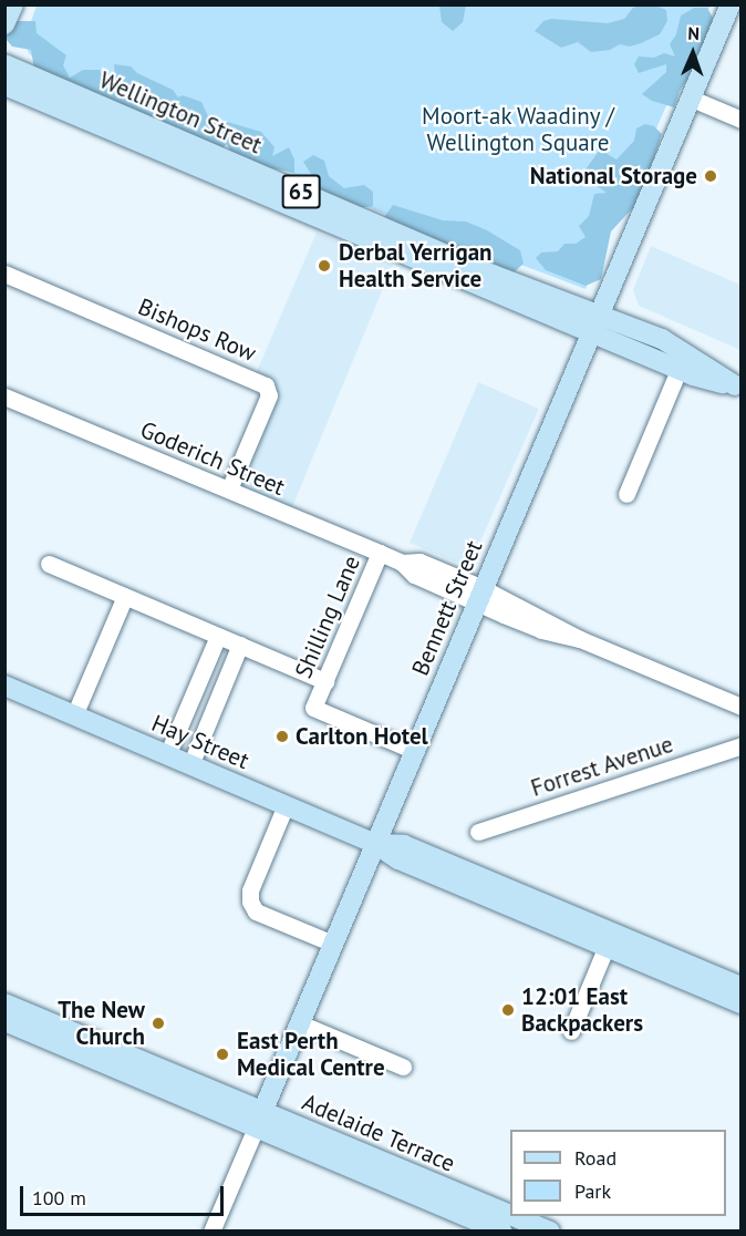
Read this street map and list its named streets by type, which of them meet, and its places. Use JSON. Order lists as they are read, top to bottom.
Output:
{
  "streets": {
    "main road": [
      "Wellington Street",
      "65",
      "Bennett Street",
      "Hay Street",
      "Adelaide Terrace"
    ],
    "street": [
      "Bishops Row",
      "Goderich Street",
      "Shilling Lane",
      "Forrest Avenue"
    ]
  },
  "crossings": [
    ["Wellington Street", "Bennett Street"],
    ["Bishops Row", "Goderich Street"],
    ["Goderich Street", "Bennett Street"],
    ["Goderich Street", "Shilling Lane"],
    ["Bennett Street", "Shilling Lane"],
    ["Bennett Street", "Hay Street"],
    ["Bennett Street", "Adelaide Terrace"]
  ],
  "parks": ["Moort-ak Waadiny / Wellington Square"],
  "places": [
    "National Storage",
    "Derbal Yerrigan Health Service",
    "Carlton Hotel",
    "12:01 East Backpackers",
    "The New Church",
    "East Perth Medical Centre"
  ],
  "legend": ["Road", "Park"],
  "scale_bar": "100 m",
  "north": "top"
}
